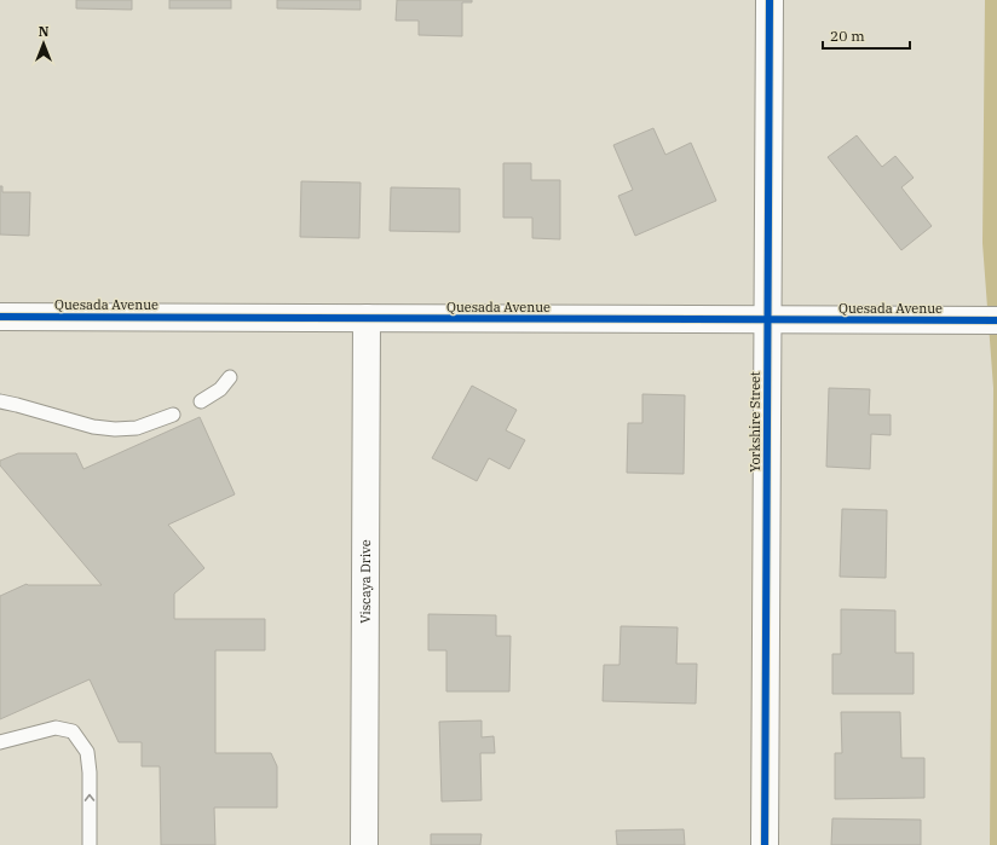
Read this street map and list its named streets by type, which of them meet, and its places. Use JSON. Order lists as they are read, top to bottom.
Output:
{
  "streets": {
    "street": ["Quesada Avenue", "Yorkshire Street", "Viscaya Drive"]
  },
  "crossings": [
    ["Quesada Avenue", "Yorkshire Street"],
    ["Quesada Avenue", "Viscaya Drive"]
  ],
  "scale_bar": "20 m",
  "north": "top"
}
